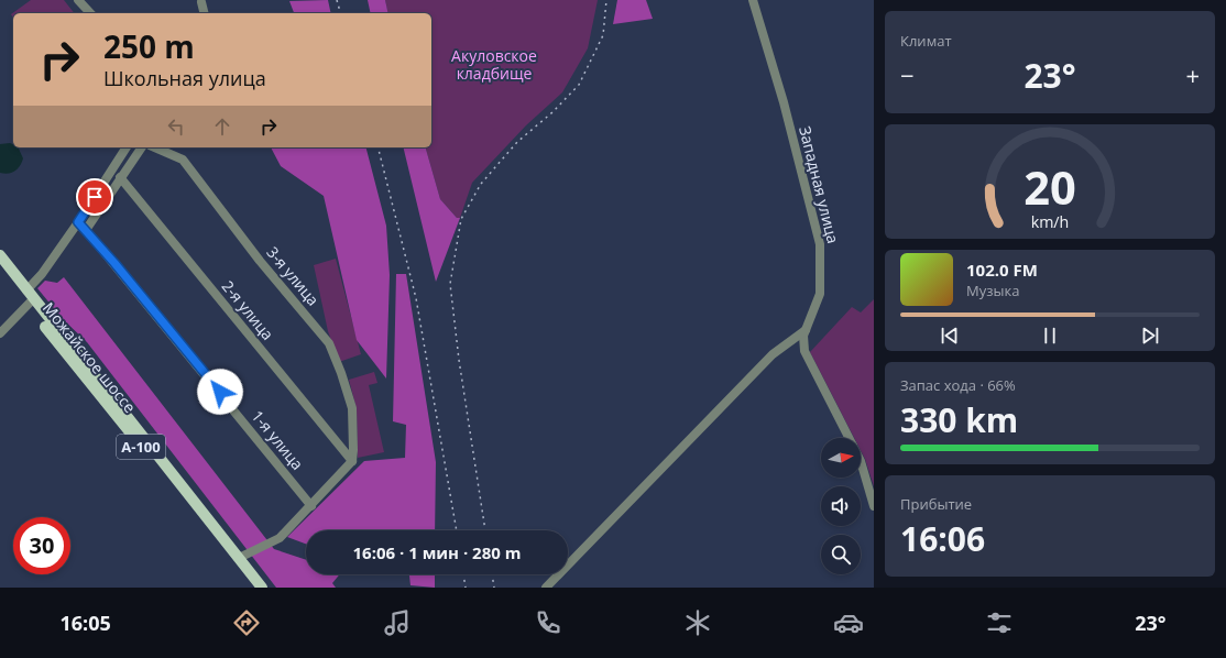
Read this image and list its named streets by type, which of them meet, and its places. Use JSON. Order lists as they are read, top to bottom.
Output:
{
  "streets": {
    "main road": ["Можайское шоссе", "А-100"],
    "street": [
      "Западная улица",
      "3-я улица",
      "2-я улица",
      "1-я улица"
    ]
  },
  "crossings": [
    ["3-я улица", "2-я улица"],
    ["Можайское шоссе", "А-100"]
  ],
  "parks": ["Акуловское кладбище"],
  "north": "right",
  "page": {
    "tile": [
      "Климат",
      ["Запас хода · 66%", "330 km"],
      ["Прибытие", "16:06"]
    ],
    "turn": ["250 m", "Школьная улица"],
    "heat": ["−", "23°", "+"],
    "song": ["102.0 FM", "Музыка"],
    "limit": "30",
    "trip": "16:06 · 1 мин · 280 m",
    "tabs": ["16:05", "23°"],
    "gauge": ["20", "km/h"]
  }
}
